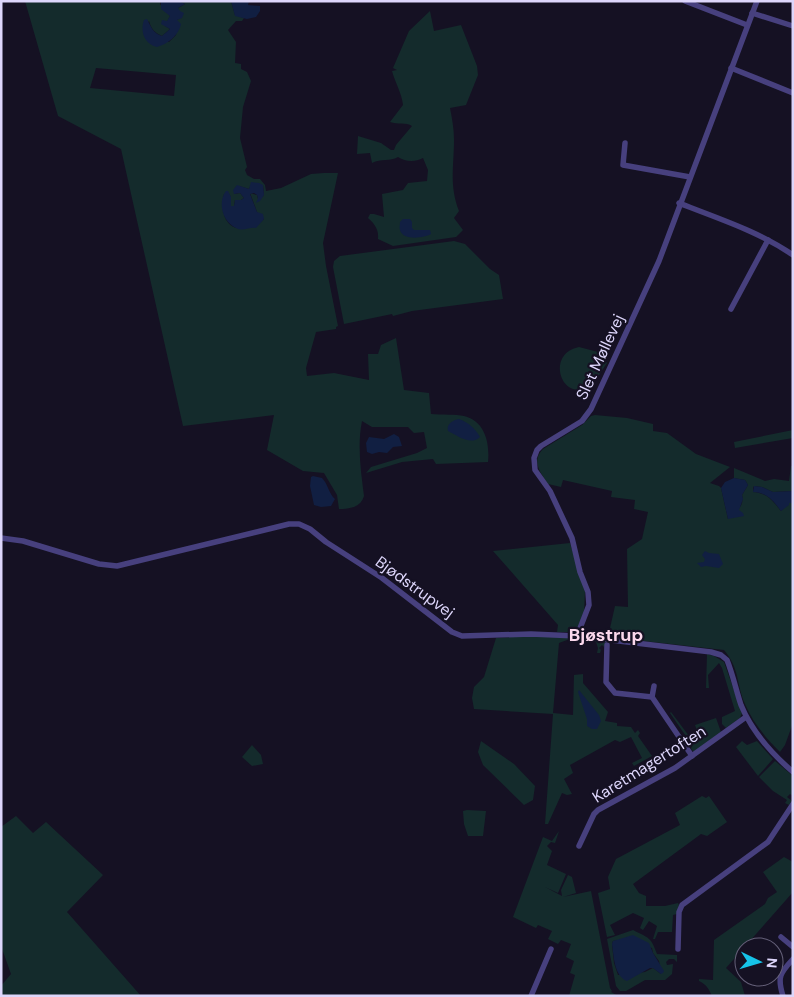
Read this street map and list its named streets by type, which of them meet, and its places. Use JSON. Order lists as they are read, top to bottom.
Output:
{
  "streets": {
    "street": ["Slet Møllevej", "Bjødstrupvej", "Karetmagertoften"]
  },
  "crossings": [
    ["Slet Møllevej", "Bjødstrupvej"],
    ["Bjødstrupvej", "Karetmagertoften"]
  ],
  "districts": ["Bjøstrup"],
  "north": "right"
}
